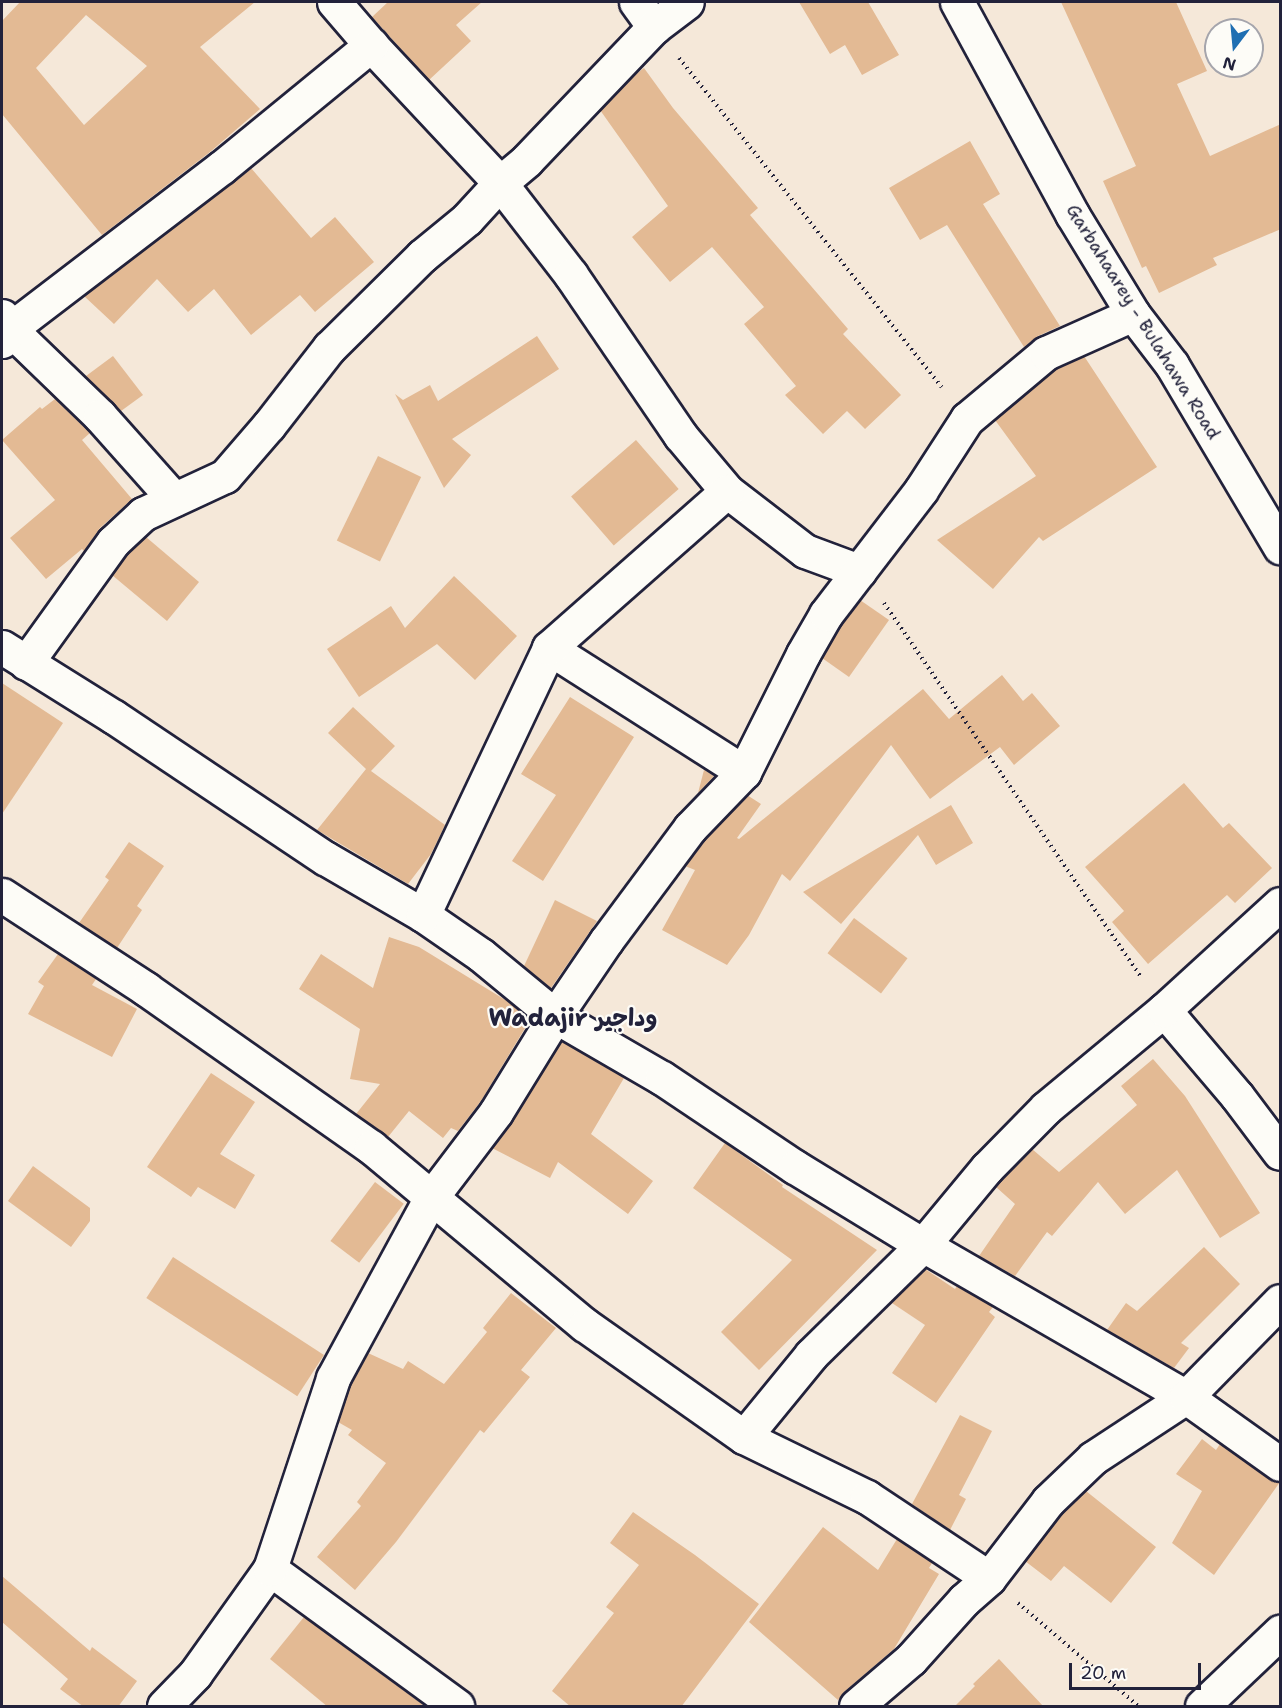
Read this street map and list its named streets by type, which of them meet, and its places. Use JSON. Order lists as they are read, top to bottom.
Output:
{
  "streets": {
    "street": ["Garbahaarey - Bulahawa Road"]
  },
  "districts": ["Wadajir وداجير"],
  "scale_bar": "20 m",
  "north": "bottom"
}
